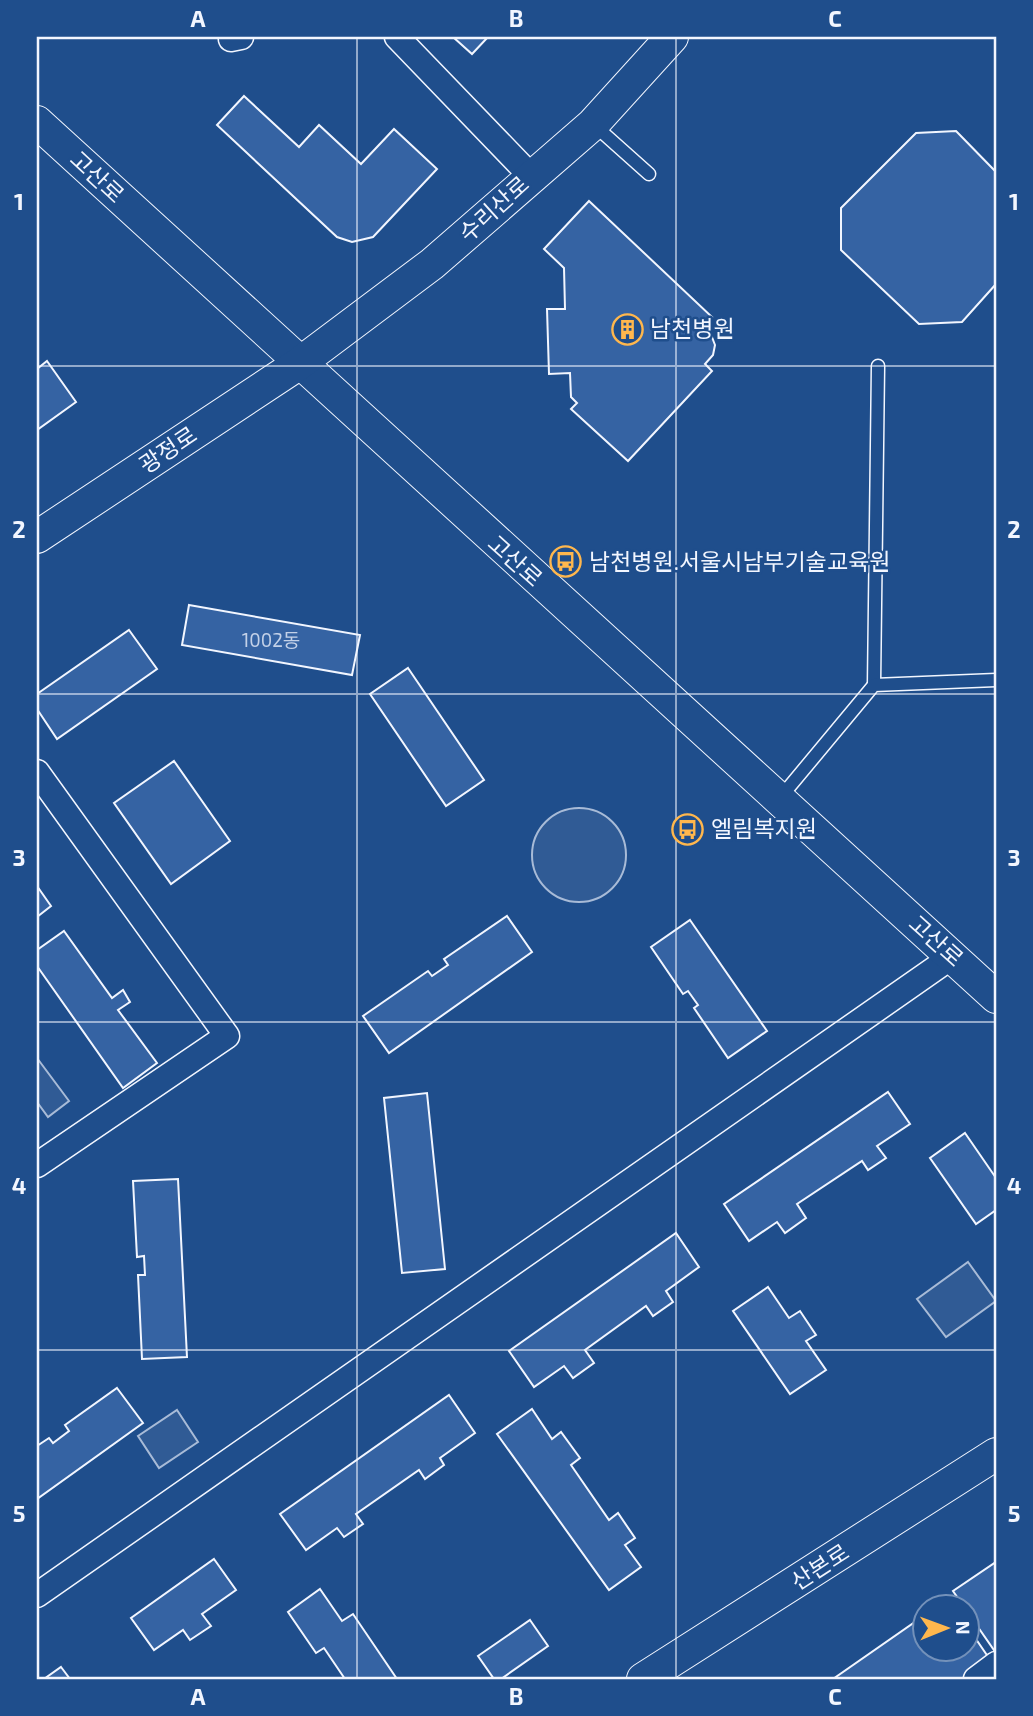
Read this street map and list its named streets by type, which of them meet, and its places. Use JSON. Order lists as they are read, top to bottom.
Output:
{
  "streets": {
    "street": [
      "고산로",
      "수리산로",
      "광정로",
      "산본로"
    ]
  },
  "crossings": [
    ["고산로", "수리산로"],
    ["고산로", "광정로"],
    ["수리산로", "광정로"]
  ],
  "places": {
    "building": ["남천병원"],
    "bus stop": ["남천병원.서울시남부기술교육원", "엘림복지원"]
  },
  "house_numbers": ["1002동"],
  "north": "right",
  "grid": {
    "columns": ["A", "B", "C"],
    "rows": [
      "1",
      "2",
      "3",
      "4",
      "5"
    ]
  }
}
